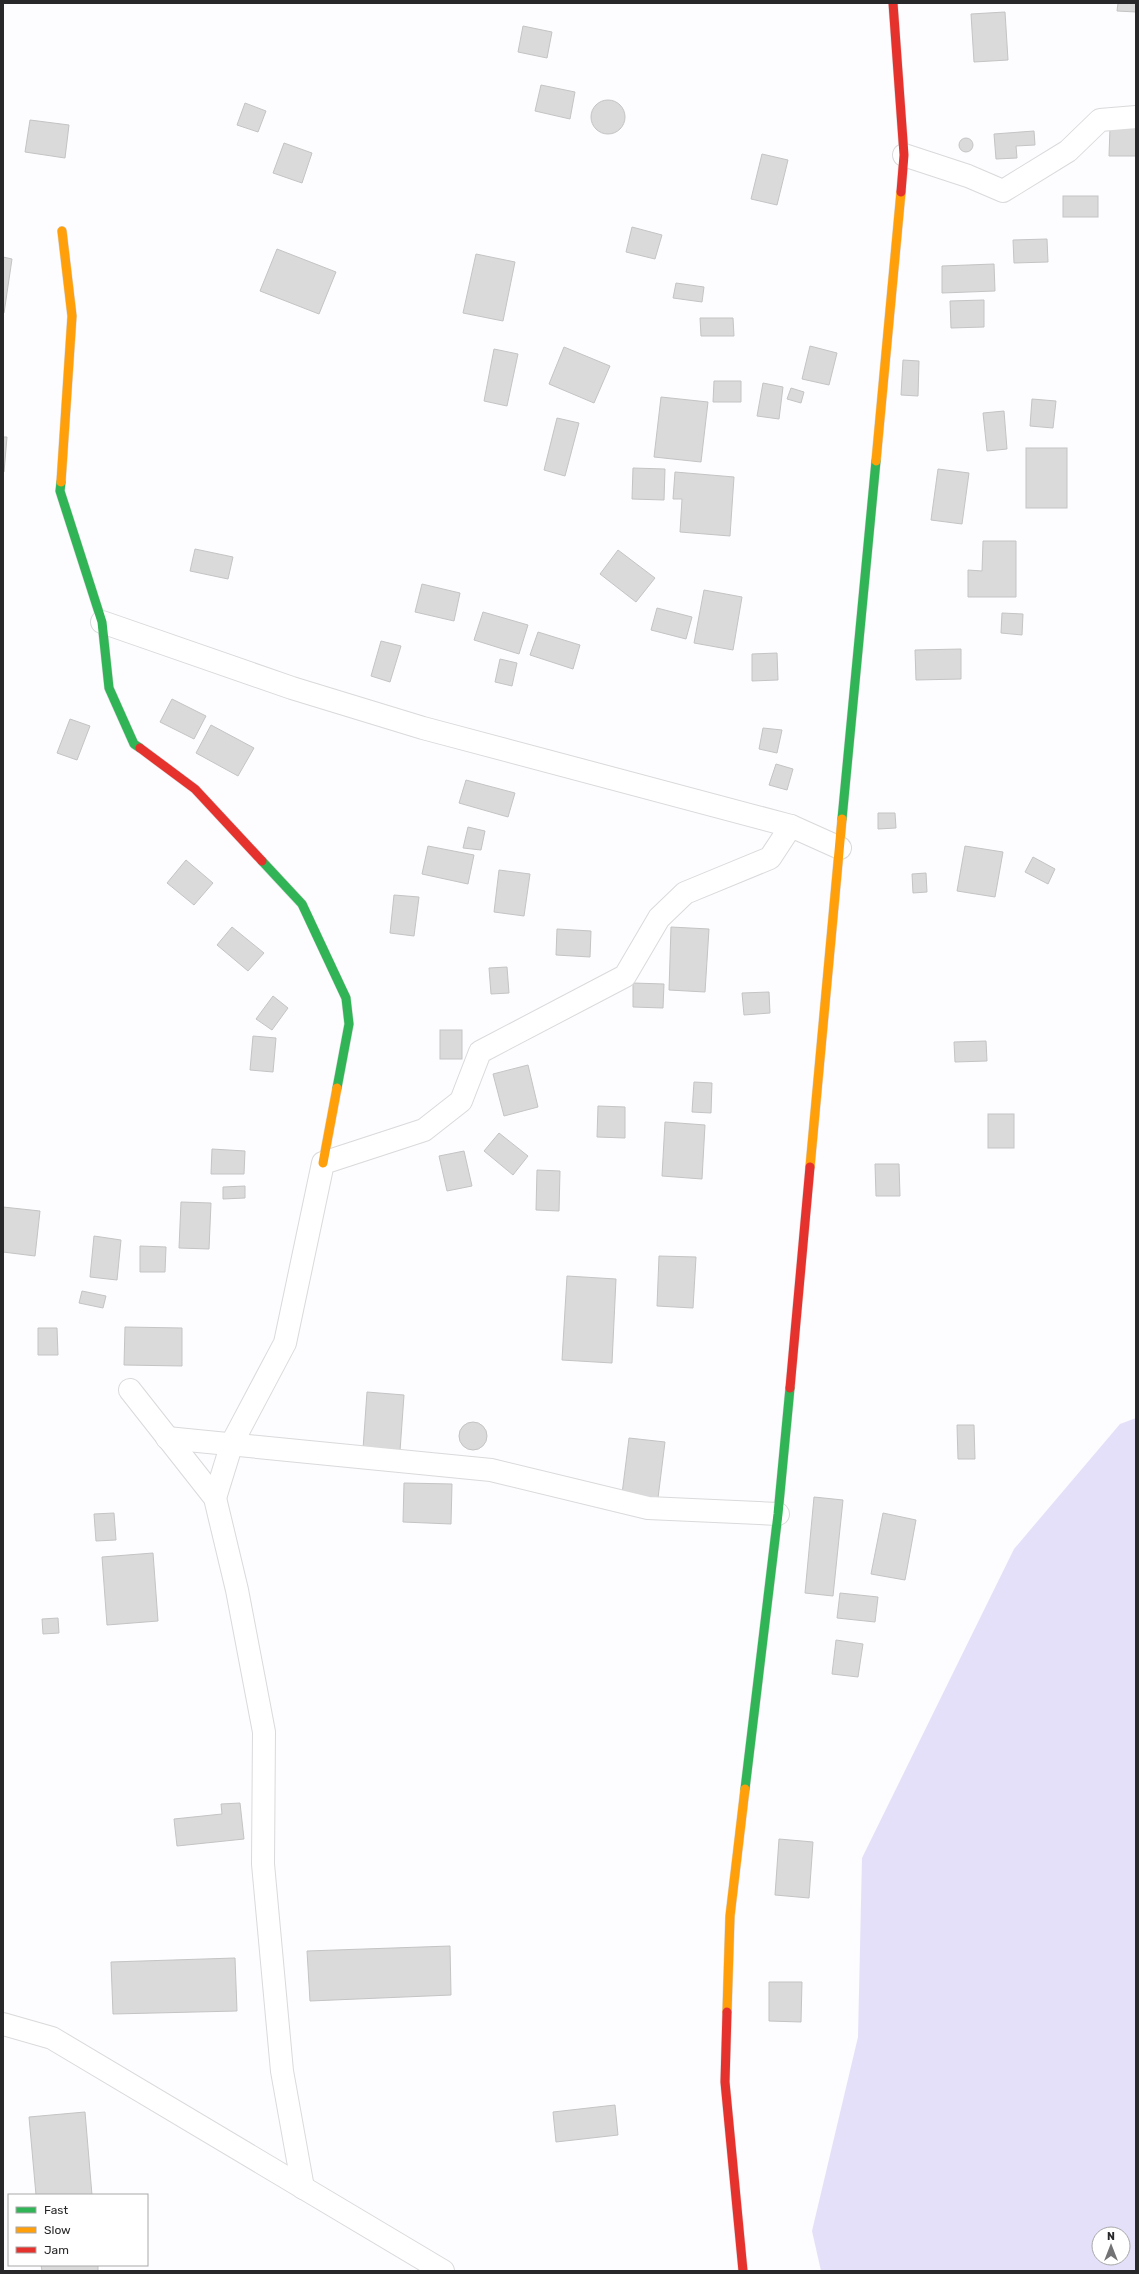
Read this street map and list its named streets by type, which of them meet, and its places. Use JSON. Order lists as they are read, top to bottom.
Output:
{
  "legend": ["Fast", "Slow", "Jam"],
  "north": "top"
}
